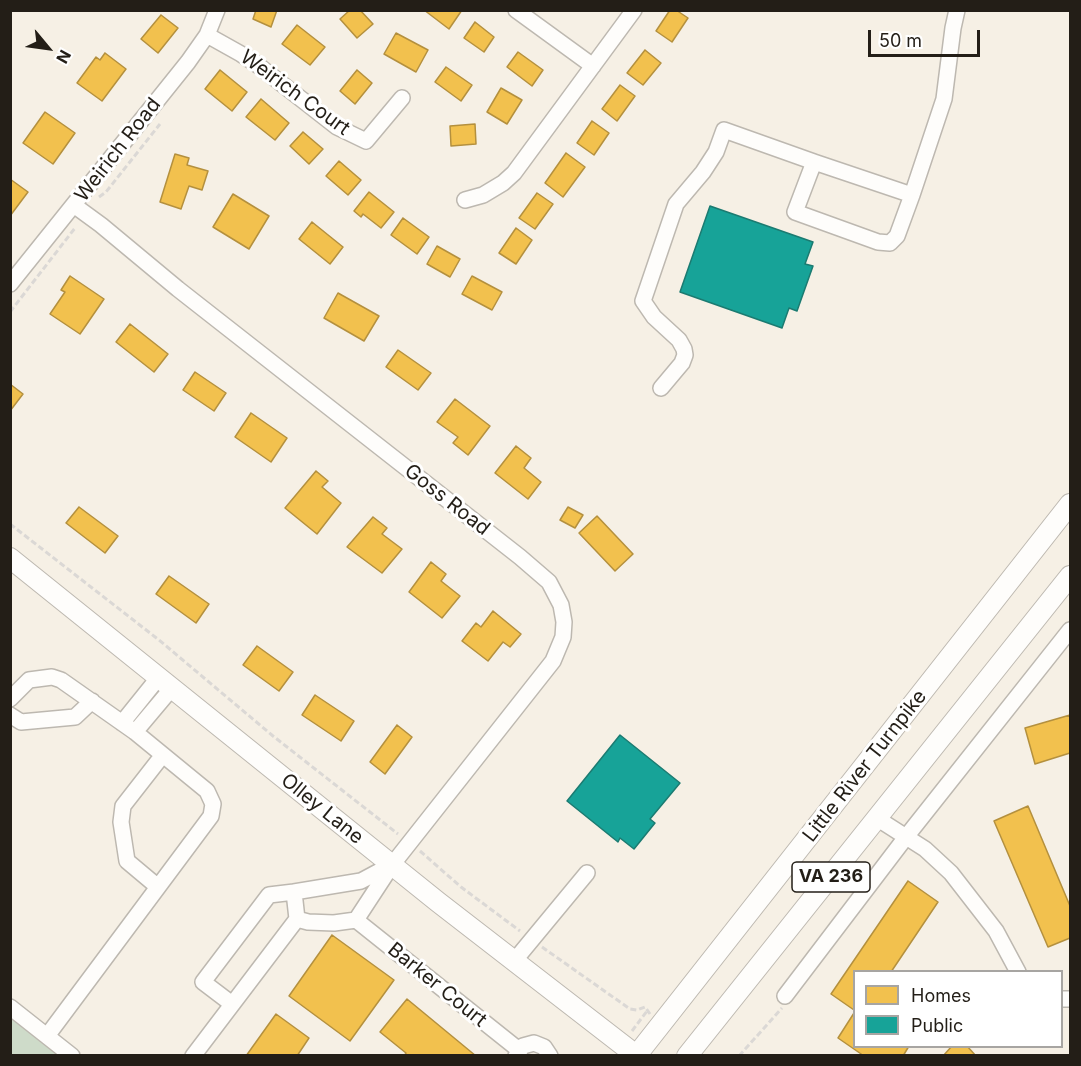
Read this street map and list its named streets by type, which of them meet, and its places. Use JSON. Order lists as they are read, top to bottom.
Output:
{
  "streets": {
    "main road": ["Little River Turnpike", "Olley Lane", "VA 236"],
    "street": [
      "Weirich Court",
      "Weirich Road",
      "Goss Road",
      "Barker Court"
    ]
  },
  "crossings": [
    ["Weirich Court", "Weirich Road"],
    ["Weirich Road", "Goss Road"],
    ["Goss Road", "Olley Lane"],
    ["Little River Turnpike", "Olley Lane"]
  ],
  "legend": ["Homes", "Public"],
  "scale_bar": "50 m",
  "north": "bottom right"
}
